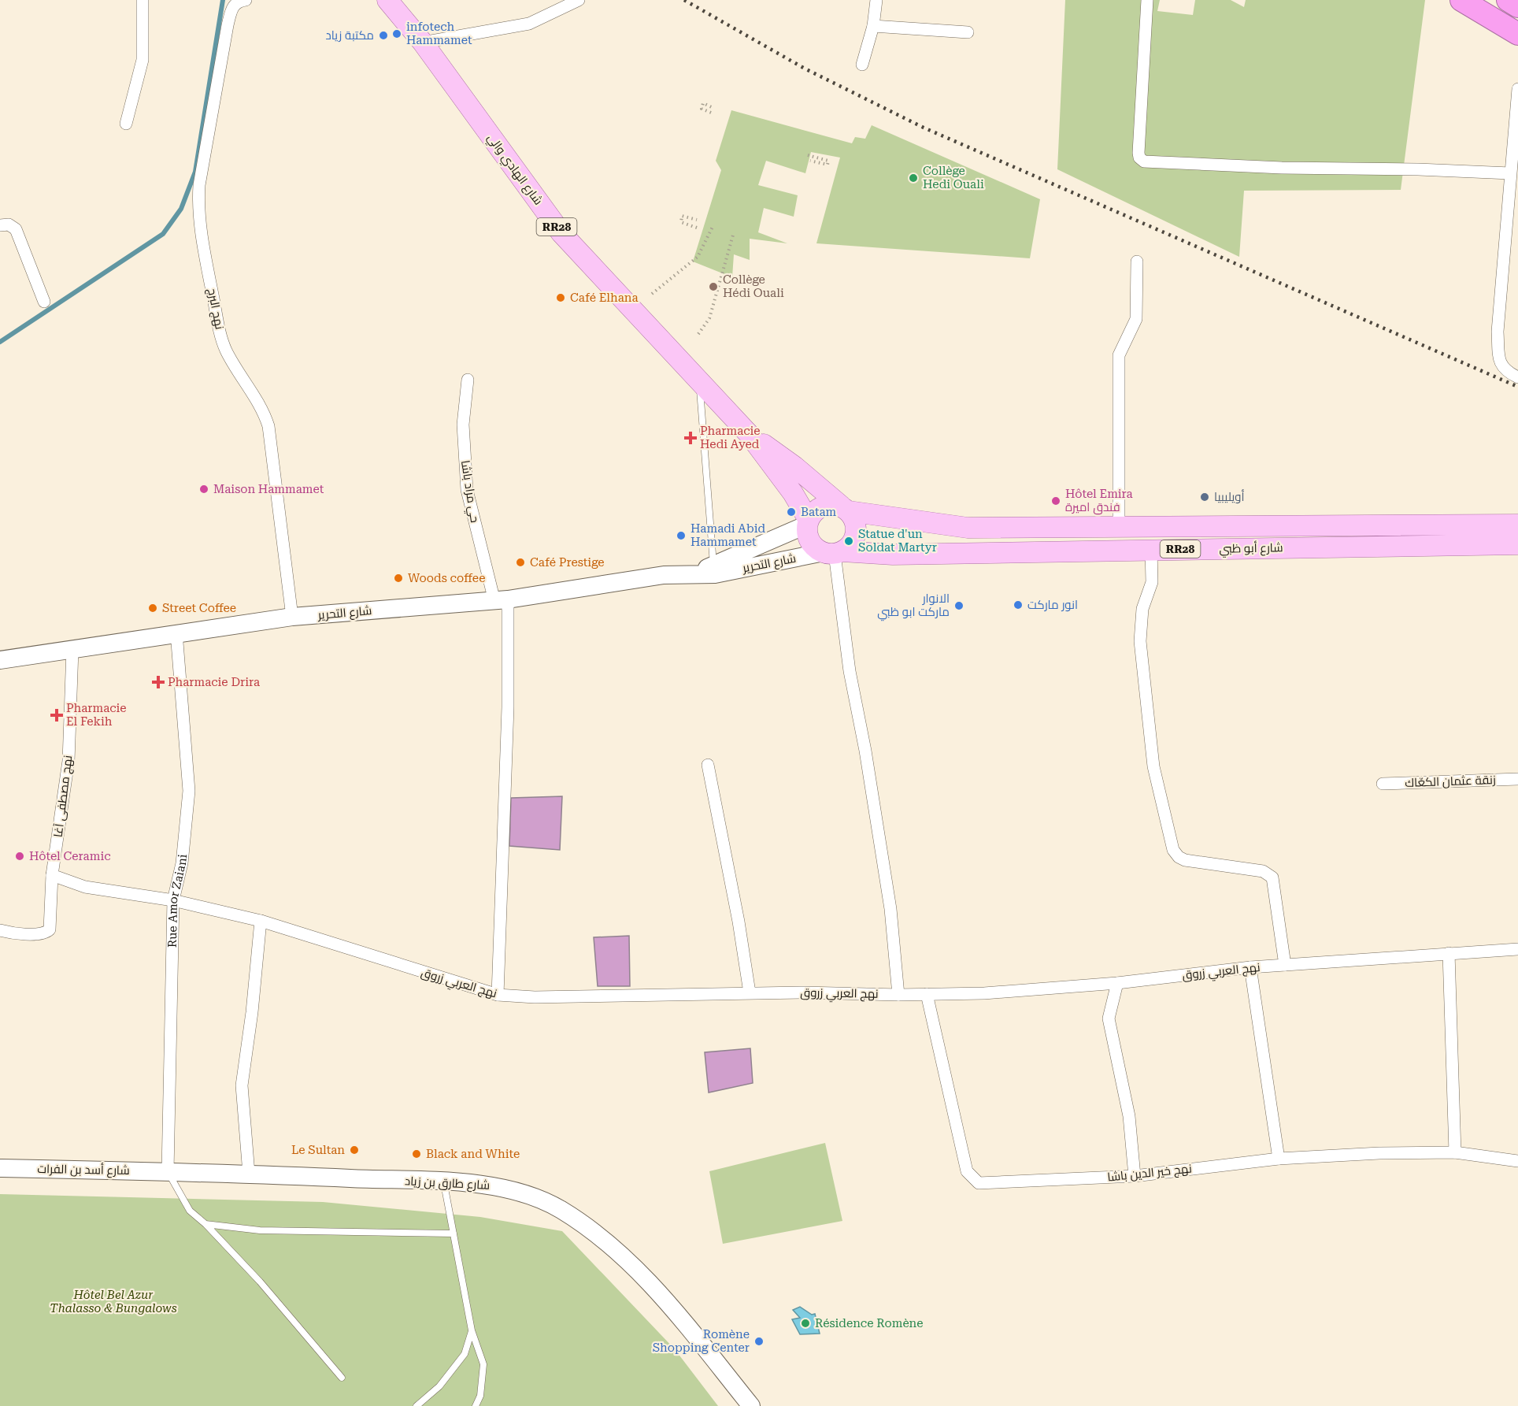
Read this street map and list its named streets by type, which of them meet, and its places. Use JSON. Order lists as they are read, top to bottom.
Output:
{
  "streets": {
    "main road": ["شارع الهادي والي", "RR28", "شارع أبو ظبي"],
    "street": [
      "نهج البرج",
      "حي مراد باشا",
      "شارع التحرير",
      "زنقة عثمان الكعّاك",
      "نهج مصطفى آغا",
      "Rue Amor Zaiani",
      "نهج العربي زروق",
      "شارع أسد بن الفرات",
      "نهج خير الدين باشا",
      "شارع طارق بن زياد"
    ]
  },
  "crossings": [
    ["شارع الهادي والي", "RR28"],
    ["شارع الهادي والي", "شارع أبو ظبي"],
    ["شارع الهادي والي", "شارع التحرير"],
    ["RR28", "شارع أبو ظبي"],
    ["RR28", "شارع التحرير"],
    ["نهج البرج", "شارع التحرير"],
    ["حي مراد باشا", "شارع التحرير"],
    ["حي مراد باشا", "نهج العربي زروق"],
    ["شارع أبو ظبي", "شارع التحرير"],
    ["شارع التحرير", "نهج مصطفى آغا"],
    ["شارع التحرير", "Rue Amor Zaiani"],
    ["Rue Amor Zaiani", "نهج العربي زروق"],
    ["Rue Amor Zaiani", "شارع أسد بن الفرات"],
    ["Rue Amor Zaiani", "شارع طارق بن زياد"],
    ["نهج العربي زروق", "نهج خير الدين باشا"],
    ["شارع أسد بن الفرات", "شارع طارق بن زياد"]
  ],
  "parks": ["Hôtel Bel Azur Thalasso & Bungalows"],
  "places": {
    "other": [
      "infotech Hammamet",
      "مكتبة زياد",
      "Collège Hedi Ouali",
      "Collège Hédi Ouali",
      "Café Elhana",
      "Maison Hammamet",
      "أويليبيا",
      "Hôtel Emira فندق اميرة",
      "Batam",
      "Hamadi Abid Hammamet",
      "Statue d'un Soldat Martyr",
      "Café Prestige",
      "Woods coffee",
      "انور ماركت",
      "الانوار ماركت ابو ظبي",
      "Street Coffee",
      "Hôtel Ceramic",
      "Le Sultan",
      "Black and White",
      "Résidence Romène",
      "Romène Shopping Center"
    ],
    "health": ["Pharmacie Hedi Ayed", "Pharmacie Drira", "Pharmacie El Fekih"]
  }
}
